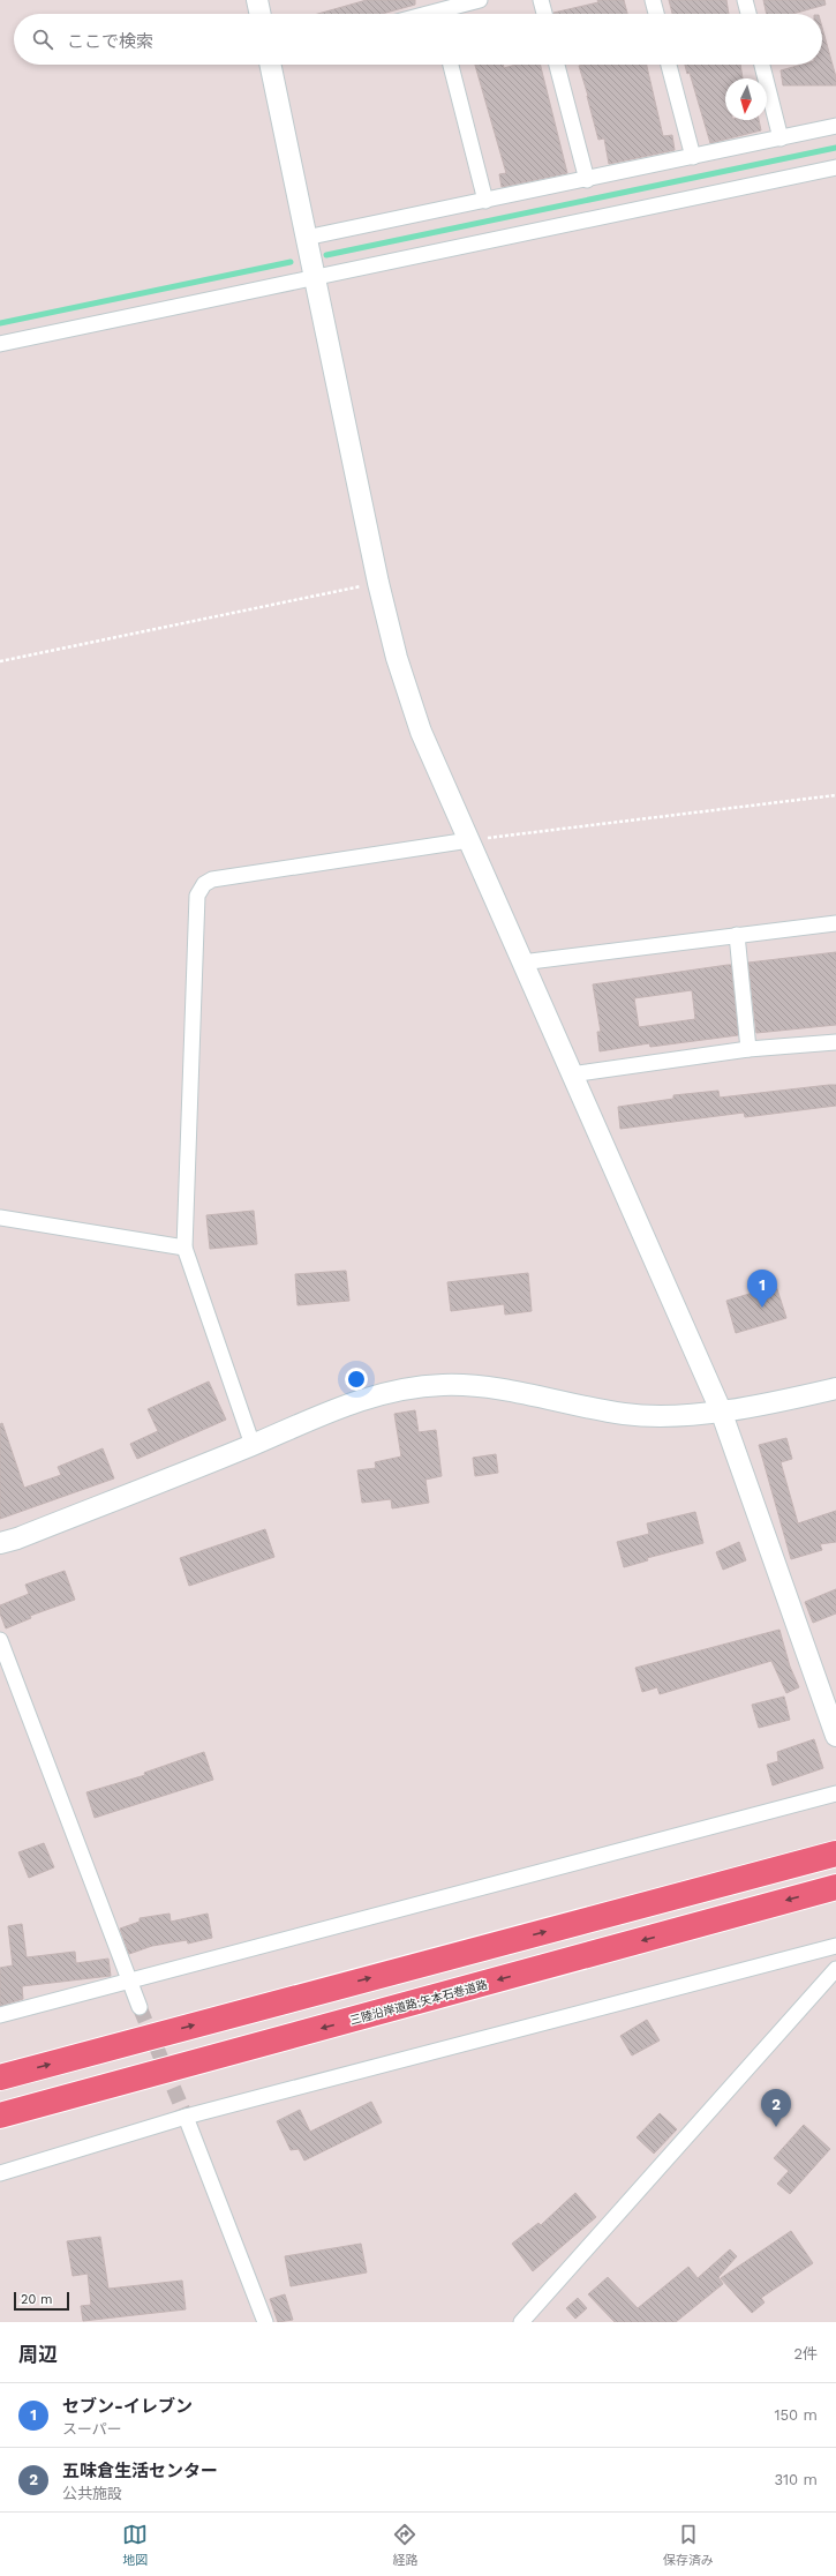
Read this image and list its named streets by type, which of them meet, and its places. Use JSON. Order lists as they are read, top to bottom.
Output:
{
  "streets": {
    "highway": ["三陸沿岸道路;矢本石巻道路"]
  },
  "scale_bar": "20 m",
  "north": "bottom",
  "page": {
    "search": "ここで検索",
    "pins": ["1", "2"],
    "scale": "20 m",
    "heading": ["周辺", "2件"],
    "list": [
      {
        "mark": "1",
        "name": "セブン-イレブン",
        "note": "スーパー",
        "value": "150 m"
      },
      {
        "mark": "2",
        "name": "五味倉生活センター",
        "note": "公共施設",
        "value": "310 m"
      }
    ],
    "nav": ["地図", "経路", "保存済み"]
  }
}
